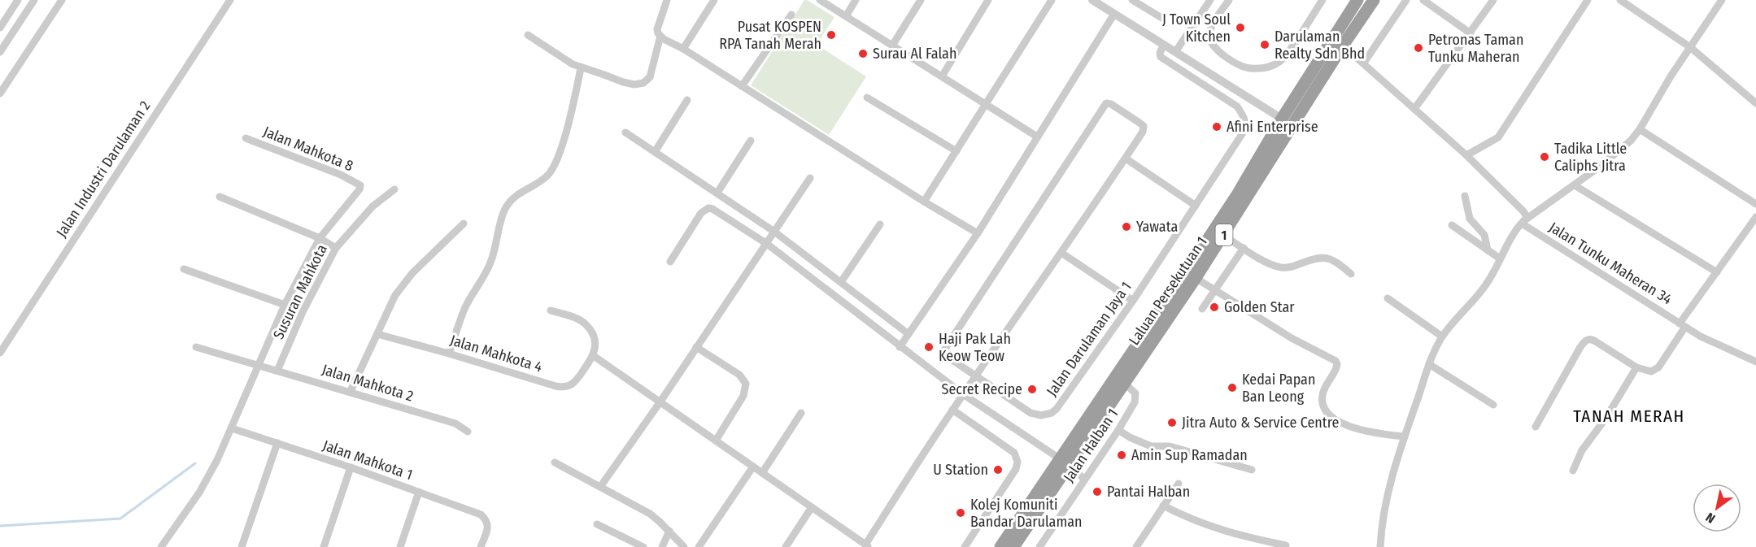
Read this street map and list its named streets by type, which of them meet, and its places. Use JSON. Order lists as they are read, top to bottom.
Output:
{
  "streets": {
    "highway": ["1", "Laluan Persekutuan 1"],
    "street": [
      "Jalan Mahkota 8",
      "Jalan Industri Darulaman 2",
      "Jalan Tunku Maheran 34",
      "Susuran Mahkota",
      "Jalan Darulaman Jaya 1",
      "Jalan Mahkota 4",
      "Jalan Mahkota 2",
      "Jalan Halban 1",
      "Jalan Mahkota 1"
    ]
  },
  "crossings": [
    ["Jalan Tunku Maheran 34", "Laluan Persekutuan 1"],
    ["Laluan Persekutuan 1", "Jalan Halban 1"],
    ["Susuran Mahkota", "Jalan Mahkota 2"]
  ],
  "districts": ["TANAH MERAH"],
  "places": [
    "J Town Soul Kitchen",
    "Pusat KOSPEN RPA Tanah Merah",
    "Darulaman Realty Sdn Bhd",
    "Petronas Taman Tunku Maheran",
    "Surau Al Falah",
    "Afini Enterprise",
    "Tadika Little Caliphs Jitra",
    "Yawata",
    "Golden Star",
    "Haji Pak Lah Keow Teow",
    "Kedai Papan Ban Leong",
    "Secret Recipe",
    "Jitra Auto & Service Centre",
    "Amin Sup Ramadan",
    "U Station",
    "Pantai Halban",
    "Kolej Komuniti Bandar Darulaman"
  ],
  "north": "bottom left"
}
